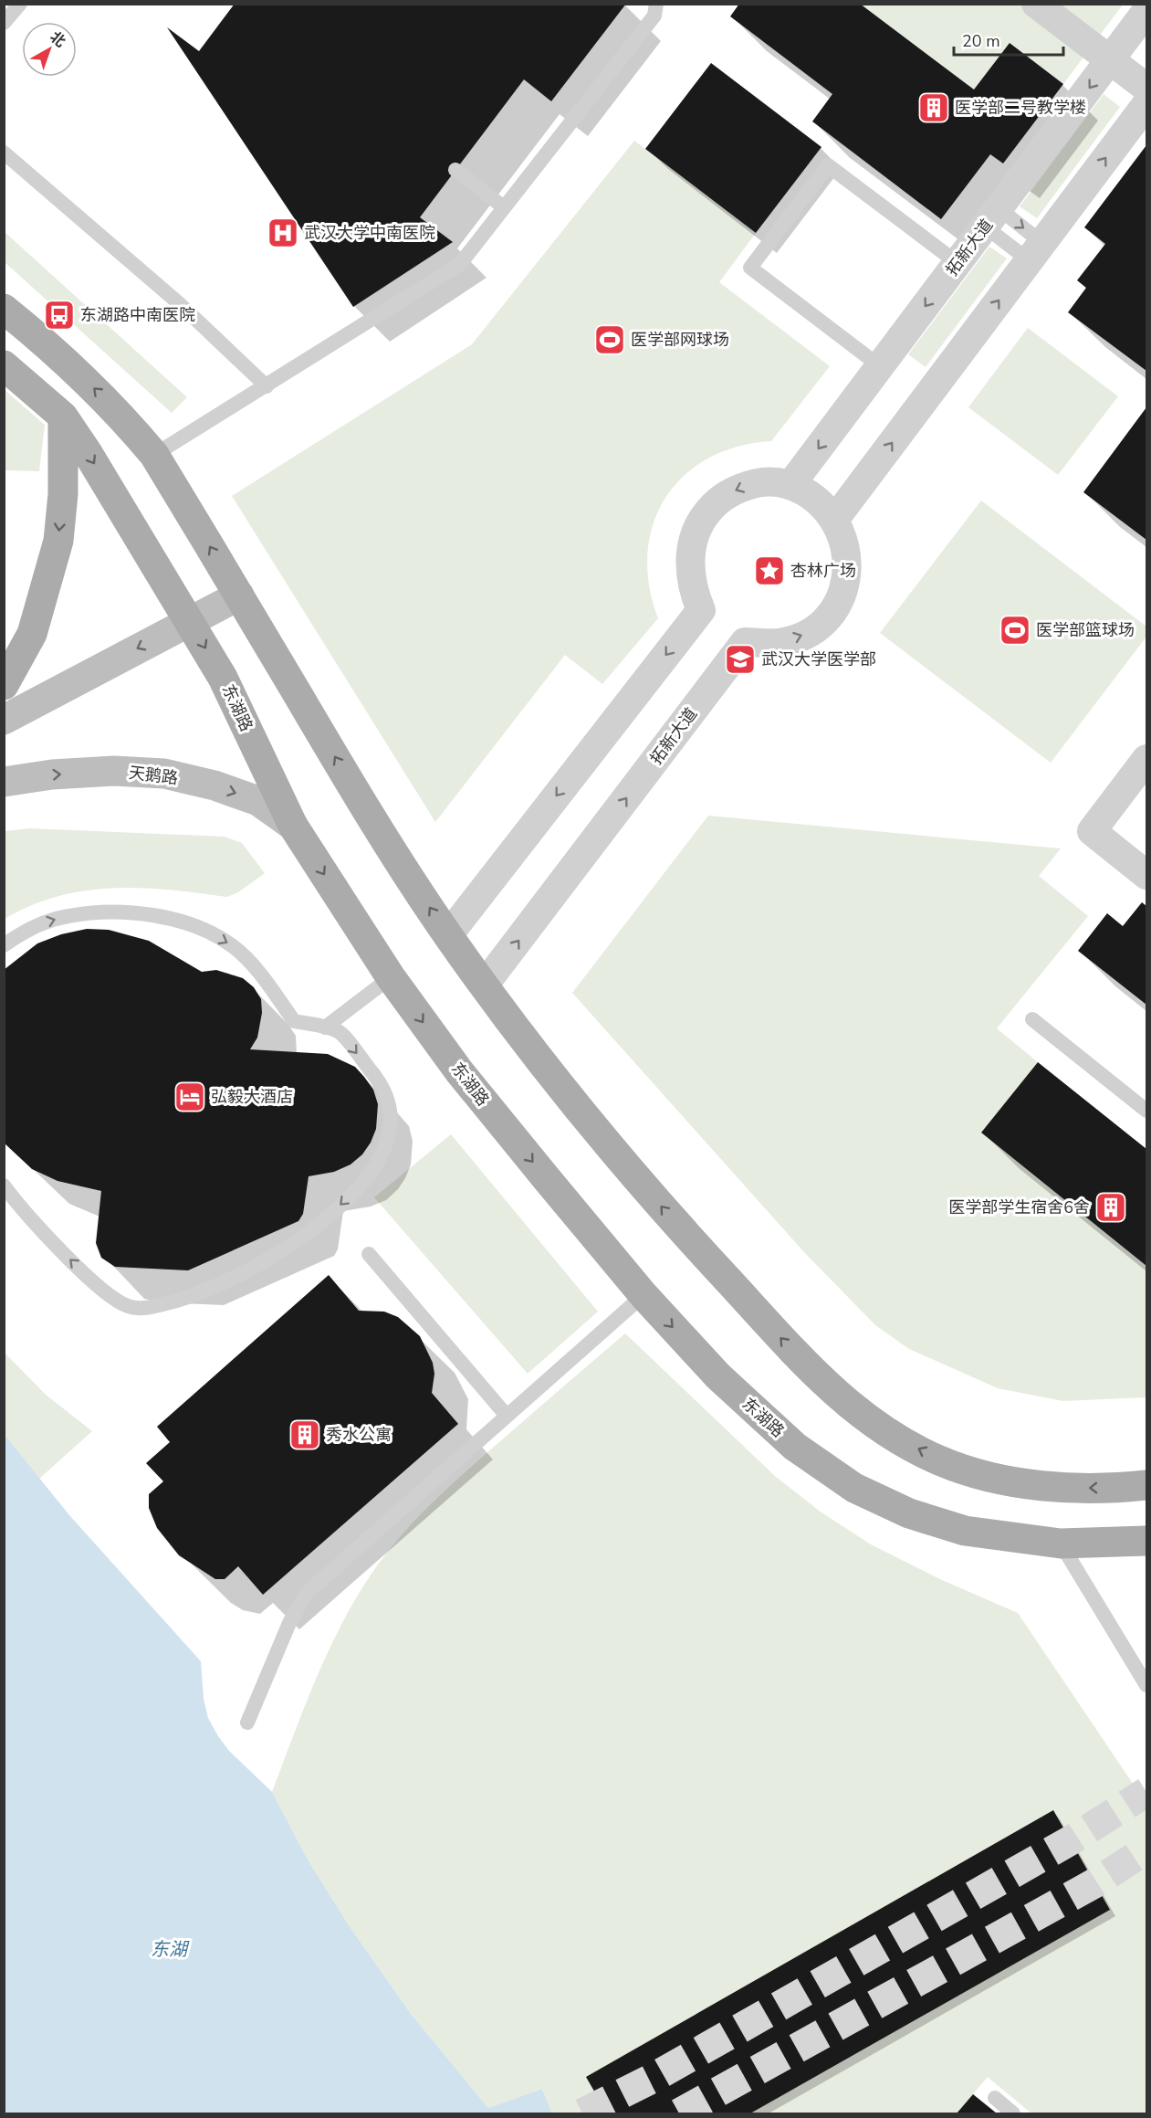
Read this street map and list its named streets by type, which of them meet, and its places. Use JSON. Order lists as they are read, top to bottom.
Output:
{
  "streets": {
    "main road": ["东湖路", "天鹅路"],
    "street": ["拓新大道"]
  },
  "crossings": [
    ["东湖路", "天鹅路"]
  ],
  "one_way": ["天鹅路"],
  "water": ["东湖"],
  "places": {
    "building": ["医学部二号教学楼", "医学部学生宿舍6舍", "秀水公寓"],
    "hospital": ["武汉大学中南医院"],
    "bus stop": ["东湖路中南医院"],
    "sports": ["医学部网球场", "医学部篮球场"],
    "place": ["杏林广场"],
    "school or university": ["武汉大学医学部"],
    "hotel": ["弘毅大酒店"]
  },
  "scale_bar": "20 m",
  "north": "top right"
}
